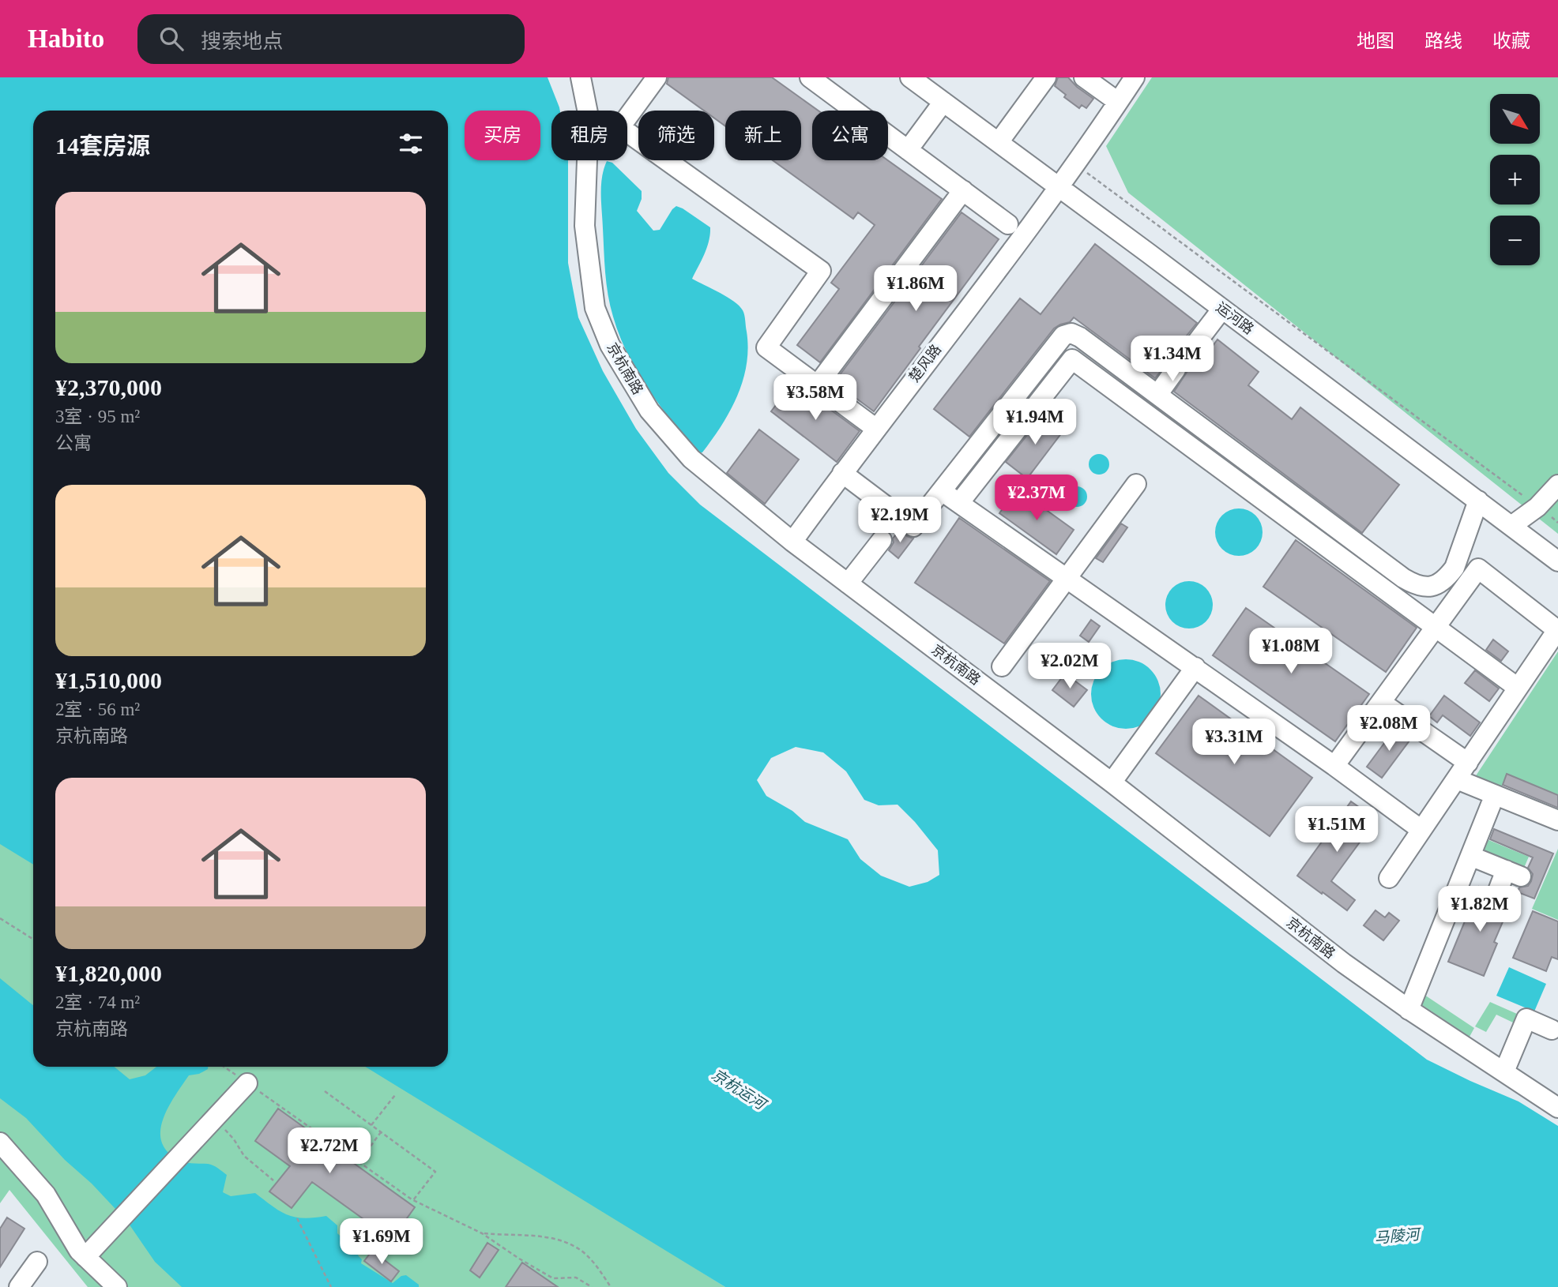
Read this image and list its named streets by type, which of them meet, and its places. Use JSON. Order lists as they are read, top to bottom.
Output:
{
  "streets": {
    "street": ["运河路", "楚风路", "京杭南路"]
  },
  "crossings": [
    ["运河路", "楚风路"],
    ["楚风路", "京杭南路"]
  ],
  "water": ["京杭运河", "马陵河"],
  "north": "bottom right",
  "page": {
    "header": "Habito",
    "search": "搜索地点",
    "nav": ["地图", "路线", "收藏"],
    "map_buttons": ["+", "−"],
    "chip": [
      "买房",
      "租房",
      "筛选",
      "新上",
      "公寓"
    ],
    "heading": "14套房源",
    "list": [
      {
        "name": "¥2,370,000",
        "note": "3室 · 95 m² · 公寓"
      },
      {
        "name": "¥1,510,000",
        "note": "2室 · 56 m² · 京杭南路"
      },
      {
        "name": "¥1,820,000",
        "note": "2室 · 74 m² · 京杭南路"
      }
    ],
    "price": [
      "¥1.86M",
      "¥1.34M",
      "¥3.58M",
      "¥1.94M",
      "¥2.37M",
      "¥2.19M",
      "¥1.08M",
      "¥2.02M",
      "¥2.08M",
      "¥3.31M",
      "¥1.51M",
      "¥1.82M",
      "¥2.72M",
      "¥1.69M"
    ]
  }
}
